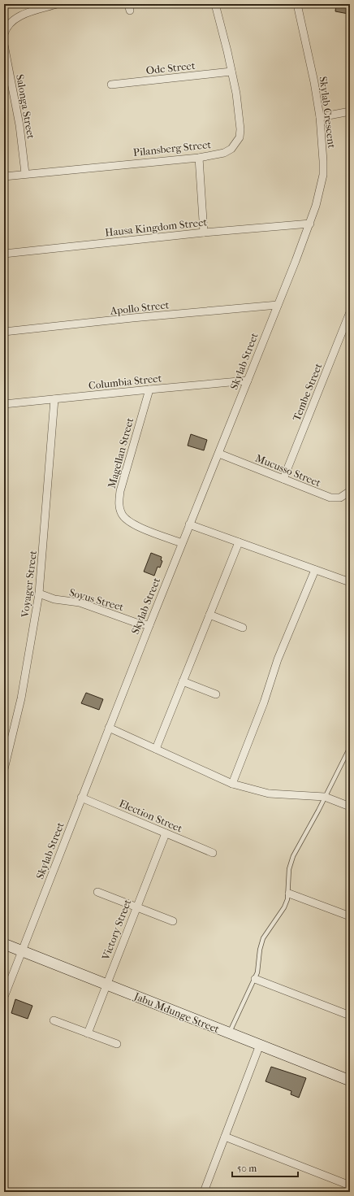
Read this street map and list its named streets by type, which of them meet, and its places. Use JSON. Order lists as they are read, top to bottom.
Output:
{
  "streets": {
    "street": [
      "Ode Street",
      "Salonga Street",
      "Skylab Crescent",
      "Pilansberg Street",
      "Hausa Kingdom Street",
      "Apollo Street",
      "Skylab Street",
      "Columbia Street",
      "Tembe Street",
      "Magellan Street",
      "Mucusso Street",
      "Voyager Street",
      "Soyus Street",
      "Election Street",
      "Victory Street",
      "Jabu Mdunge Street"
    ]
  },
  "crossings": [
    ["Ode Street", "Pilansberg Street"],
    ["Salonga Street", "Pilansberg Street"],
    ["Skylab Crescent", "Hausa Kingdom Street"],
    ["Skylab Crescent", "Skylab Street"],
    ["Hausa Kingdom Street", "Skylab Street"],
    ["Apollo Street", "Skylab Street"],
    ["Skylab Street", "Columbia Street"],
    ["Skylab Street", "Magellan Street"],
    ["Skylab Street", "Mucusso Street"],
    ["Skylab Street", "Soyus Street"],
    ["Skylab Street", "Election Street"],
    ["Skylab Street", "Jabu Mdunge Street"],
    ["Columbia Street", "Magellan Street"],
    ["Columbia Street", "Voyager Street"],
    ["Tembe Street", "Mucusso Street"],
    ["Voyager Street", "Soyus Street"],
    ["Election Street", "Victory Street"],
    ["Victory Street", "Jabu Mdunge Street"]
  ],
  "scale_bar": "50 m"
}
